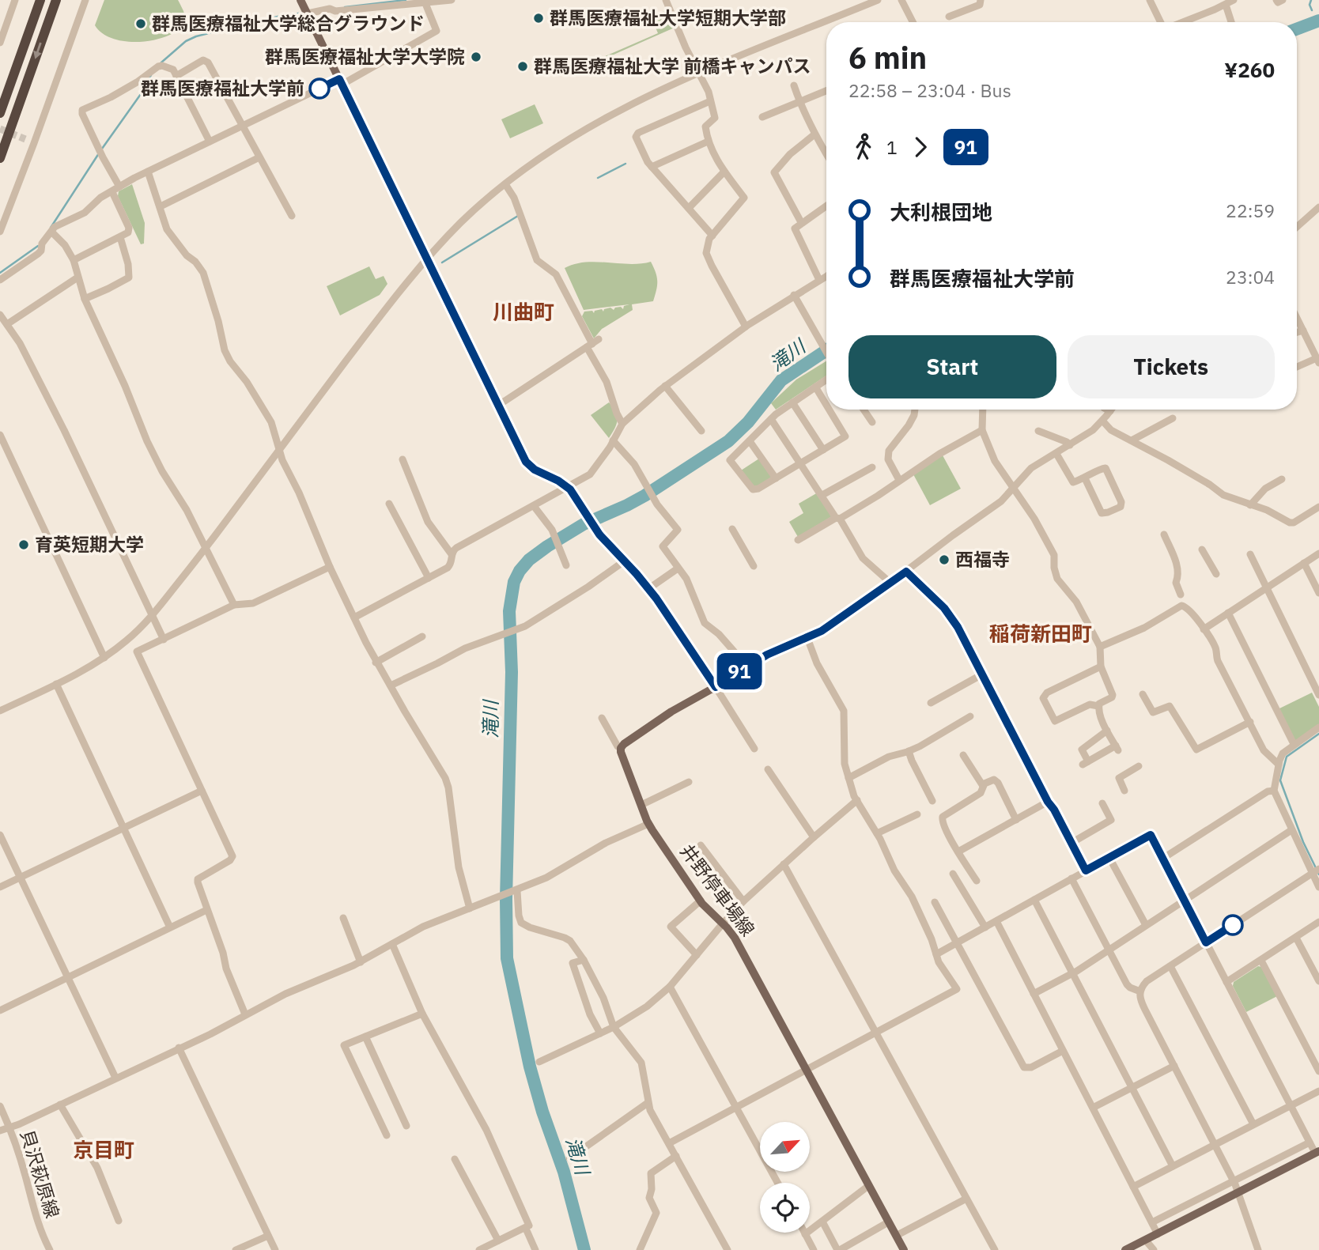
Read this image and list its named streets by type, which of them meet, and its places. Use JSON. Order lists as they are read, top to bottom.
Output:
{
  "streets": {
    "main road": ["井野停車場線"],
    "street": ["貝沢萩原線"]
  },
  "districts": ["川曲町", "稲荷新田町", "京目町"],
  "water": ["滝川"],
  "places": [
    "群馬医療福祉大学短期大学部",
    "群馬医療福祉大学総合グラウンド",
    "群馬医療福祉大学大学院",
    "群馬医療福祉大学 前橋キャンパス",
    "群馬医療福祉大学前",
    "育英短期大学",
    "西福寺"
  ],
  "lines": ["bus line 91"],
  "north": "top right",
  "page": {
    "on_map": "91",
    "heading": ["6 min", "22:58 – 23:04 · Bus", "¥260"],
    "legs": ["1", "91"],
    "list": [
      {
        "name": "大利根団地",
        "value": "22:59"
      },
      {
        "name": "群馬医療福祉大学前",
        "value": "23:04"
      }
    ],
    "buttons": ["Start", "Tickets"]
  }
}
